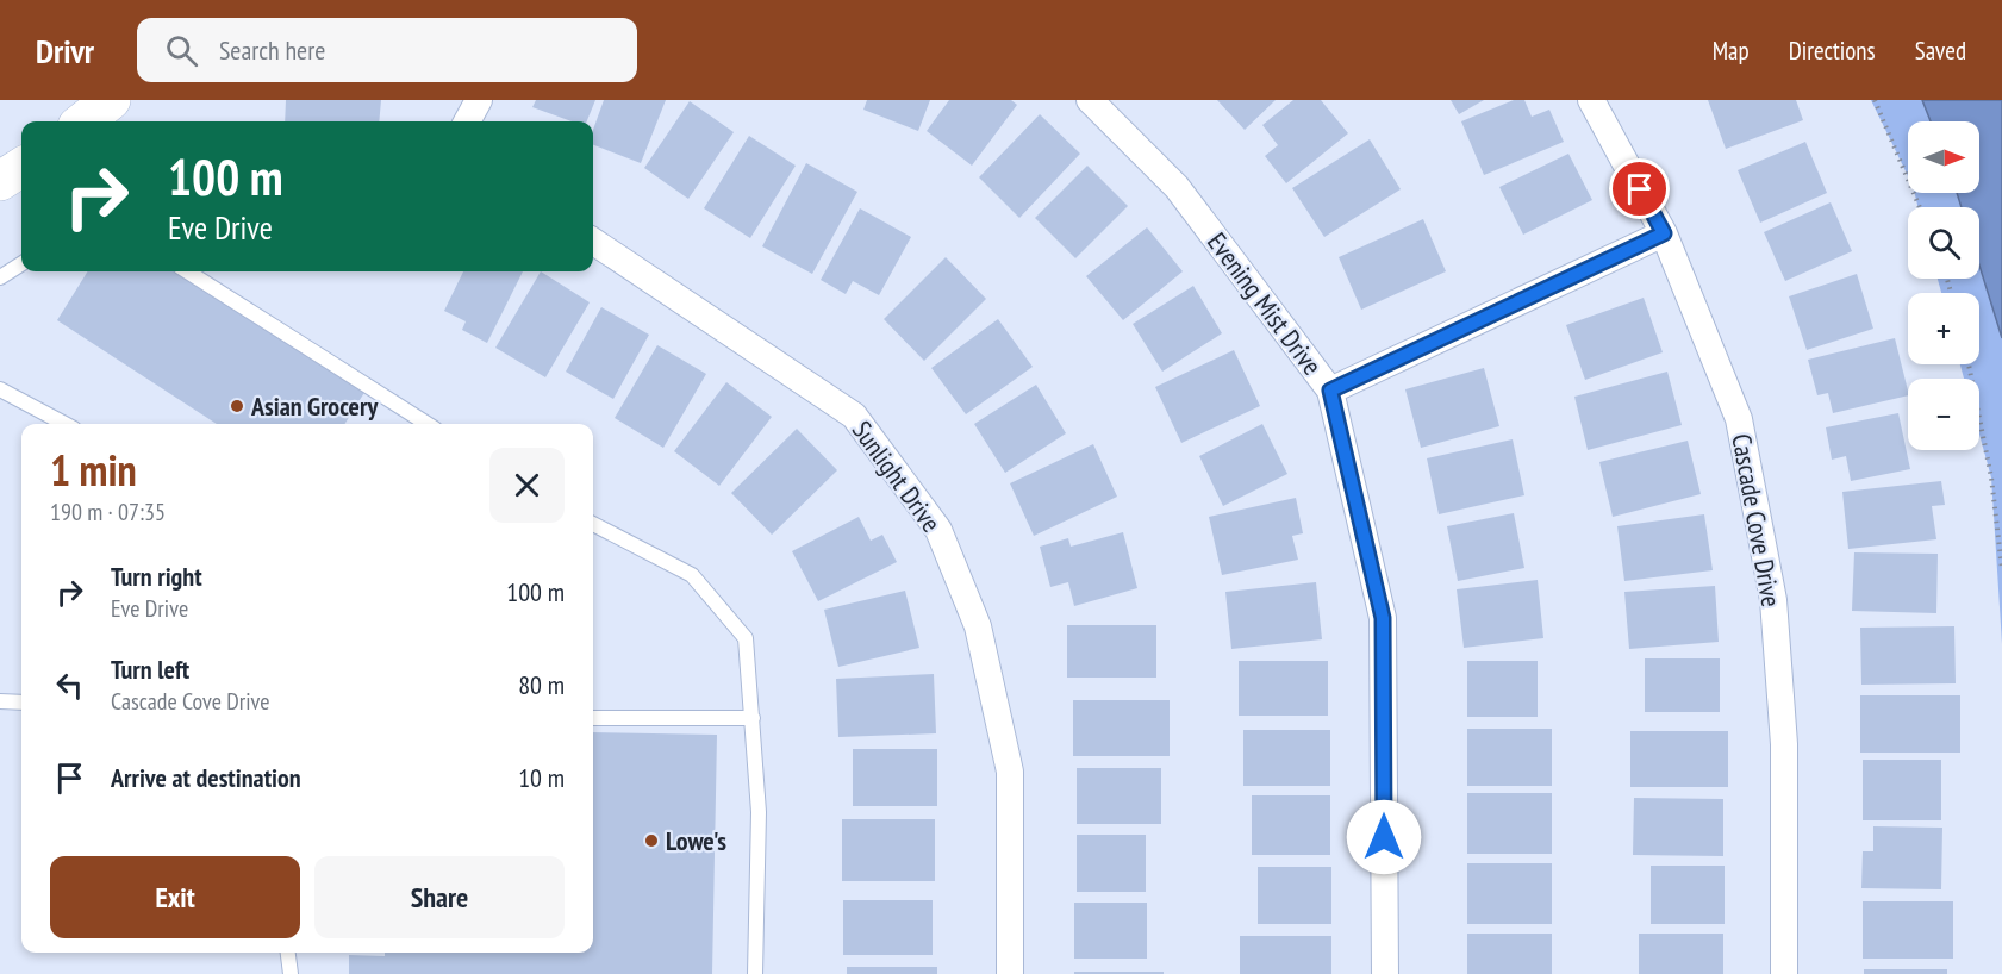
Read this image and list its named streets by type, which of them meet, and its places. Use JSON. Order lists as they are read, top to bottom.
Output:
{
  "streets": {
    "street": ["Evening Mist Drive", "Sunlight Drive", "Cascade Cove Drive"]
  },
  "places": ["Asian Grocery", "Lowe's"],
  "north": "right",
  "page": {
    "header": "Drivr",
    "search": "Search here",
    "nav": ["Map", "Directions", "Saved"],
    "map_buttons": ["+", "−"],
    "turn": ["100 m", "Eve Drive"],
    "heading": ["1 min", "190 m · 07:35"],
    "list": [
      {
        "name": "Turn right",
        "note": "Eve Drive",
        "value": "100 m"
      },
      {
        "name": "Turn left",
        "note": "Cascade Cove Drive",
        "value": "80 m"
      },
      {
        "name": "Arrive at destination",
        "value": "10 m"
      }
    ],
    "buttons": ["Exit", "Share"]
  }
}
